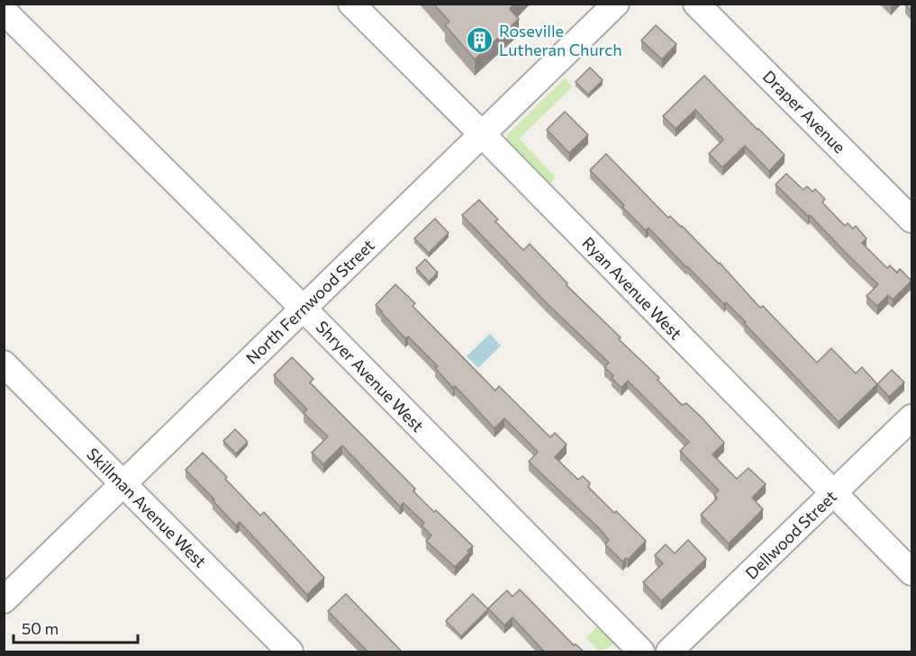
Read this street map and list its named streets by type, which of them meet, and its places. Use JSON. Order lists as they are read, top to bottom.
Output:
{
  "streets": {
    "street": [
      "Draper Avenue",
      "Ryan Avenue West",
      "North Fernwood Street",
      "Shryer Avenue West",
      "Skillman Avenue West",
      "Dellwood Street"
    ]
  },
  "crossings": [
    ["Ryan Avenue West", "North Fernwood Street"],
    ["Ryan Avenue West", "Dellwood Street"],
    ["North Fernwood Street", "Shryer Avenue West"],
    ["North Fernwood Street", "Skillman Avenue West"]
  ],
  "places": {
    "building": ["Roseville Lutheran Church"]
  },
  "scale_bar": "50 m"
}
